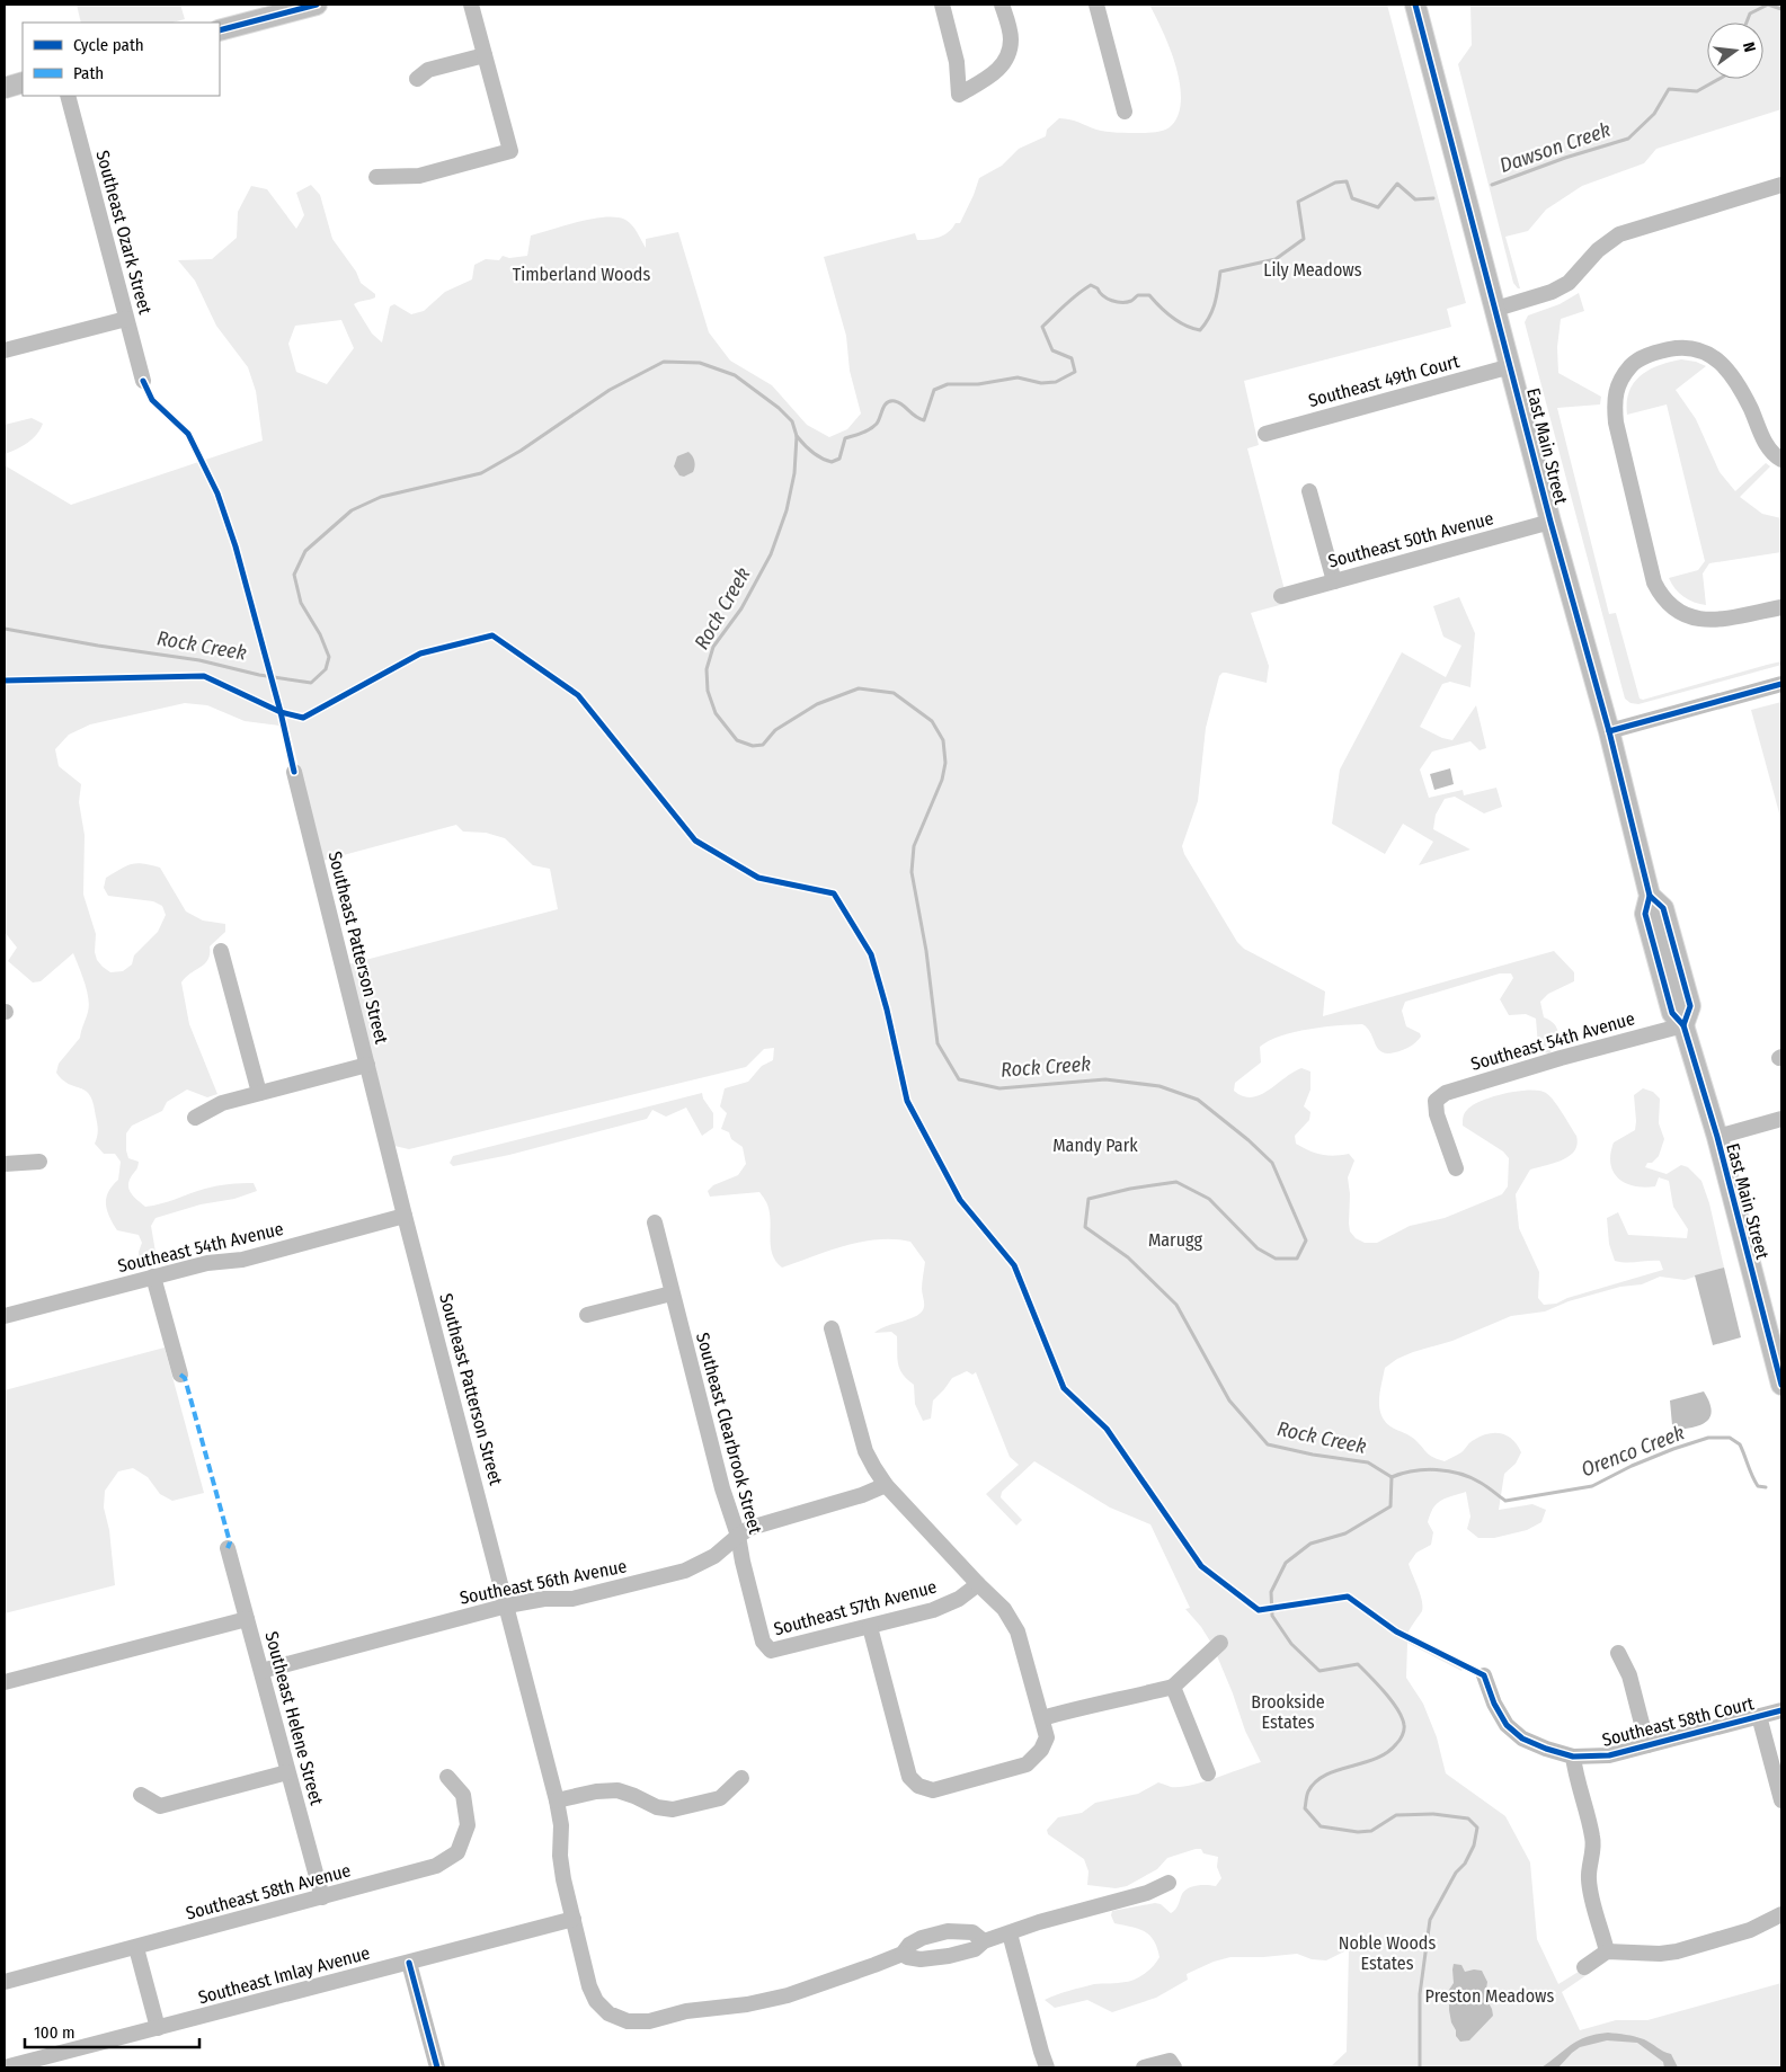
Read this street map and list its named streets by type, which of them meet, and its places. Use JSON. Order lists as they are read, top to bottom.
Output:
{
  "streets": {
    "main road": ["East Main Street"],
    "street": [
      "Southeast Ozark Street",
      "Southeast 49th Court",
      "Southeast 50th Avenue",
      "Southeast Patterson Street",
      "Southeast 54th Avenue",
      "Southeast Clearbrook Street",
      "Southeast 56th Avenue",
      "Southeast 57th Avenue",
      "Southeast Helene Street",
      "Southeast 58th Court",
      "Southeast 58th Avenue",
      "Southeast Imlay Avenue"
    ]
  },
  "crossings": [
    ["Southeast 49th Court", "East Main Street"],
    ["East Main Street", "Southeast 50th Avenue"],
    ["East Main Street", "Southeast 54th Avenue"],
    ["Southeast Patterson Street", "Southeast 54th Avenue"],
    ["Southeast Patterson Street", "Southeast 56th Avenue"],
    ["Southeast Patterson Street", "Southeast Imlay Avenue"],
    ["Southeast Clearbrook Street", "Southeast 56th Avenue"],
    ["Southeast Clearbrook Street", "Southeast 57th Avenue"],
    ["Southeast 56th Avenue", "Southeast Helene Street"],
    ["Southeast Helene Street", "Southeast 58th Avenue"]
  ],
  "water": ["Dawson Creek", "Rock Creek", "Orenco Creek"],
  "parks": [
    "Lily Meadows",
    "Timberland Woods",
    "Mandy Park",
    "Marugg",
    "Brookside Estates",
    "Noble Woods Estates",
    "Preston Meadows"
  ],
  "legend": ["Cycle path", "Path"],
  "scale_bar": "100 m",
  "north": "right"
}
